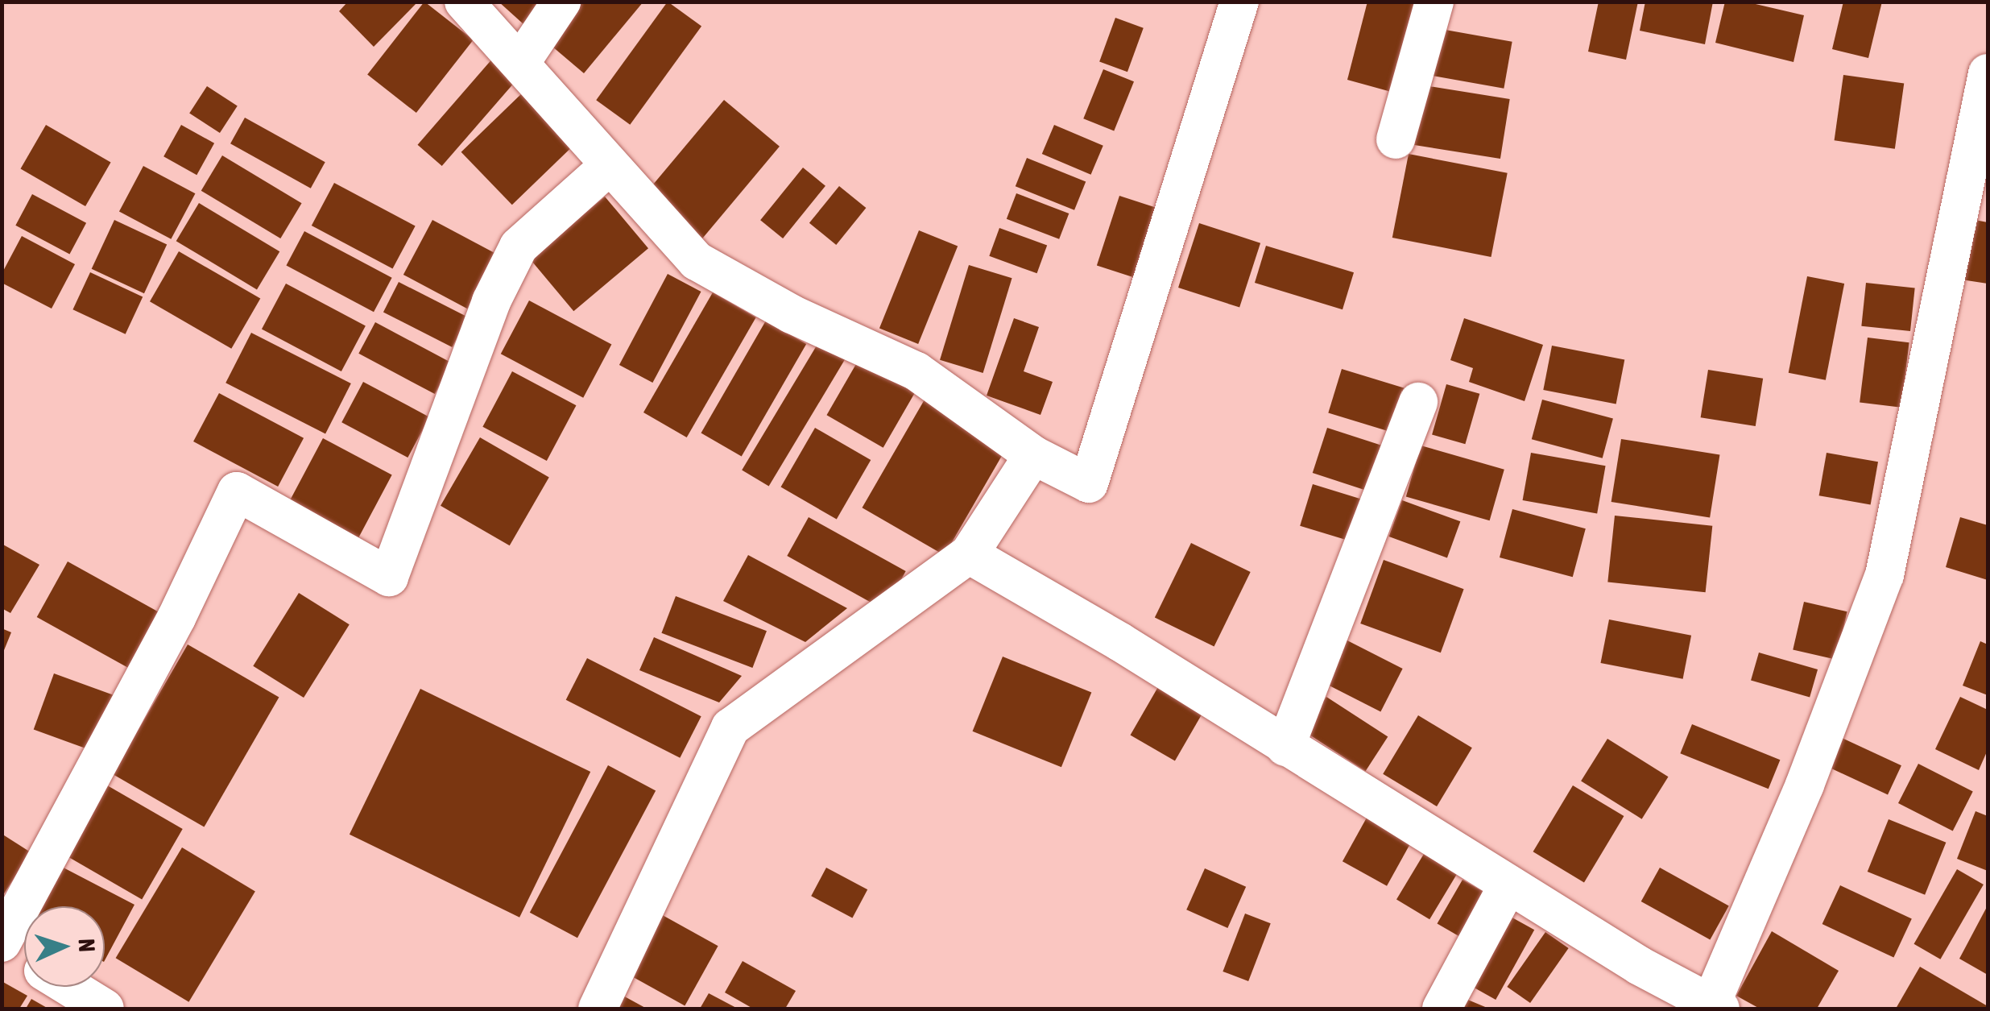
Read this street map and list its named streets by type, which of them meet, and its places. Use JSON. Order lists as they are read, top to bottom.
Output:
{
  "north": "right"
}
